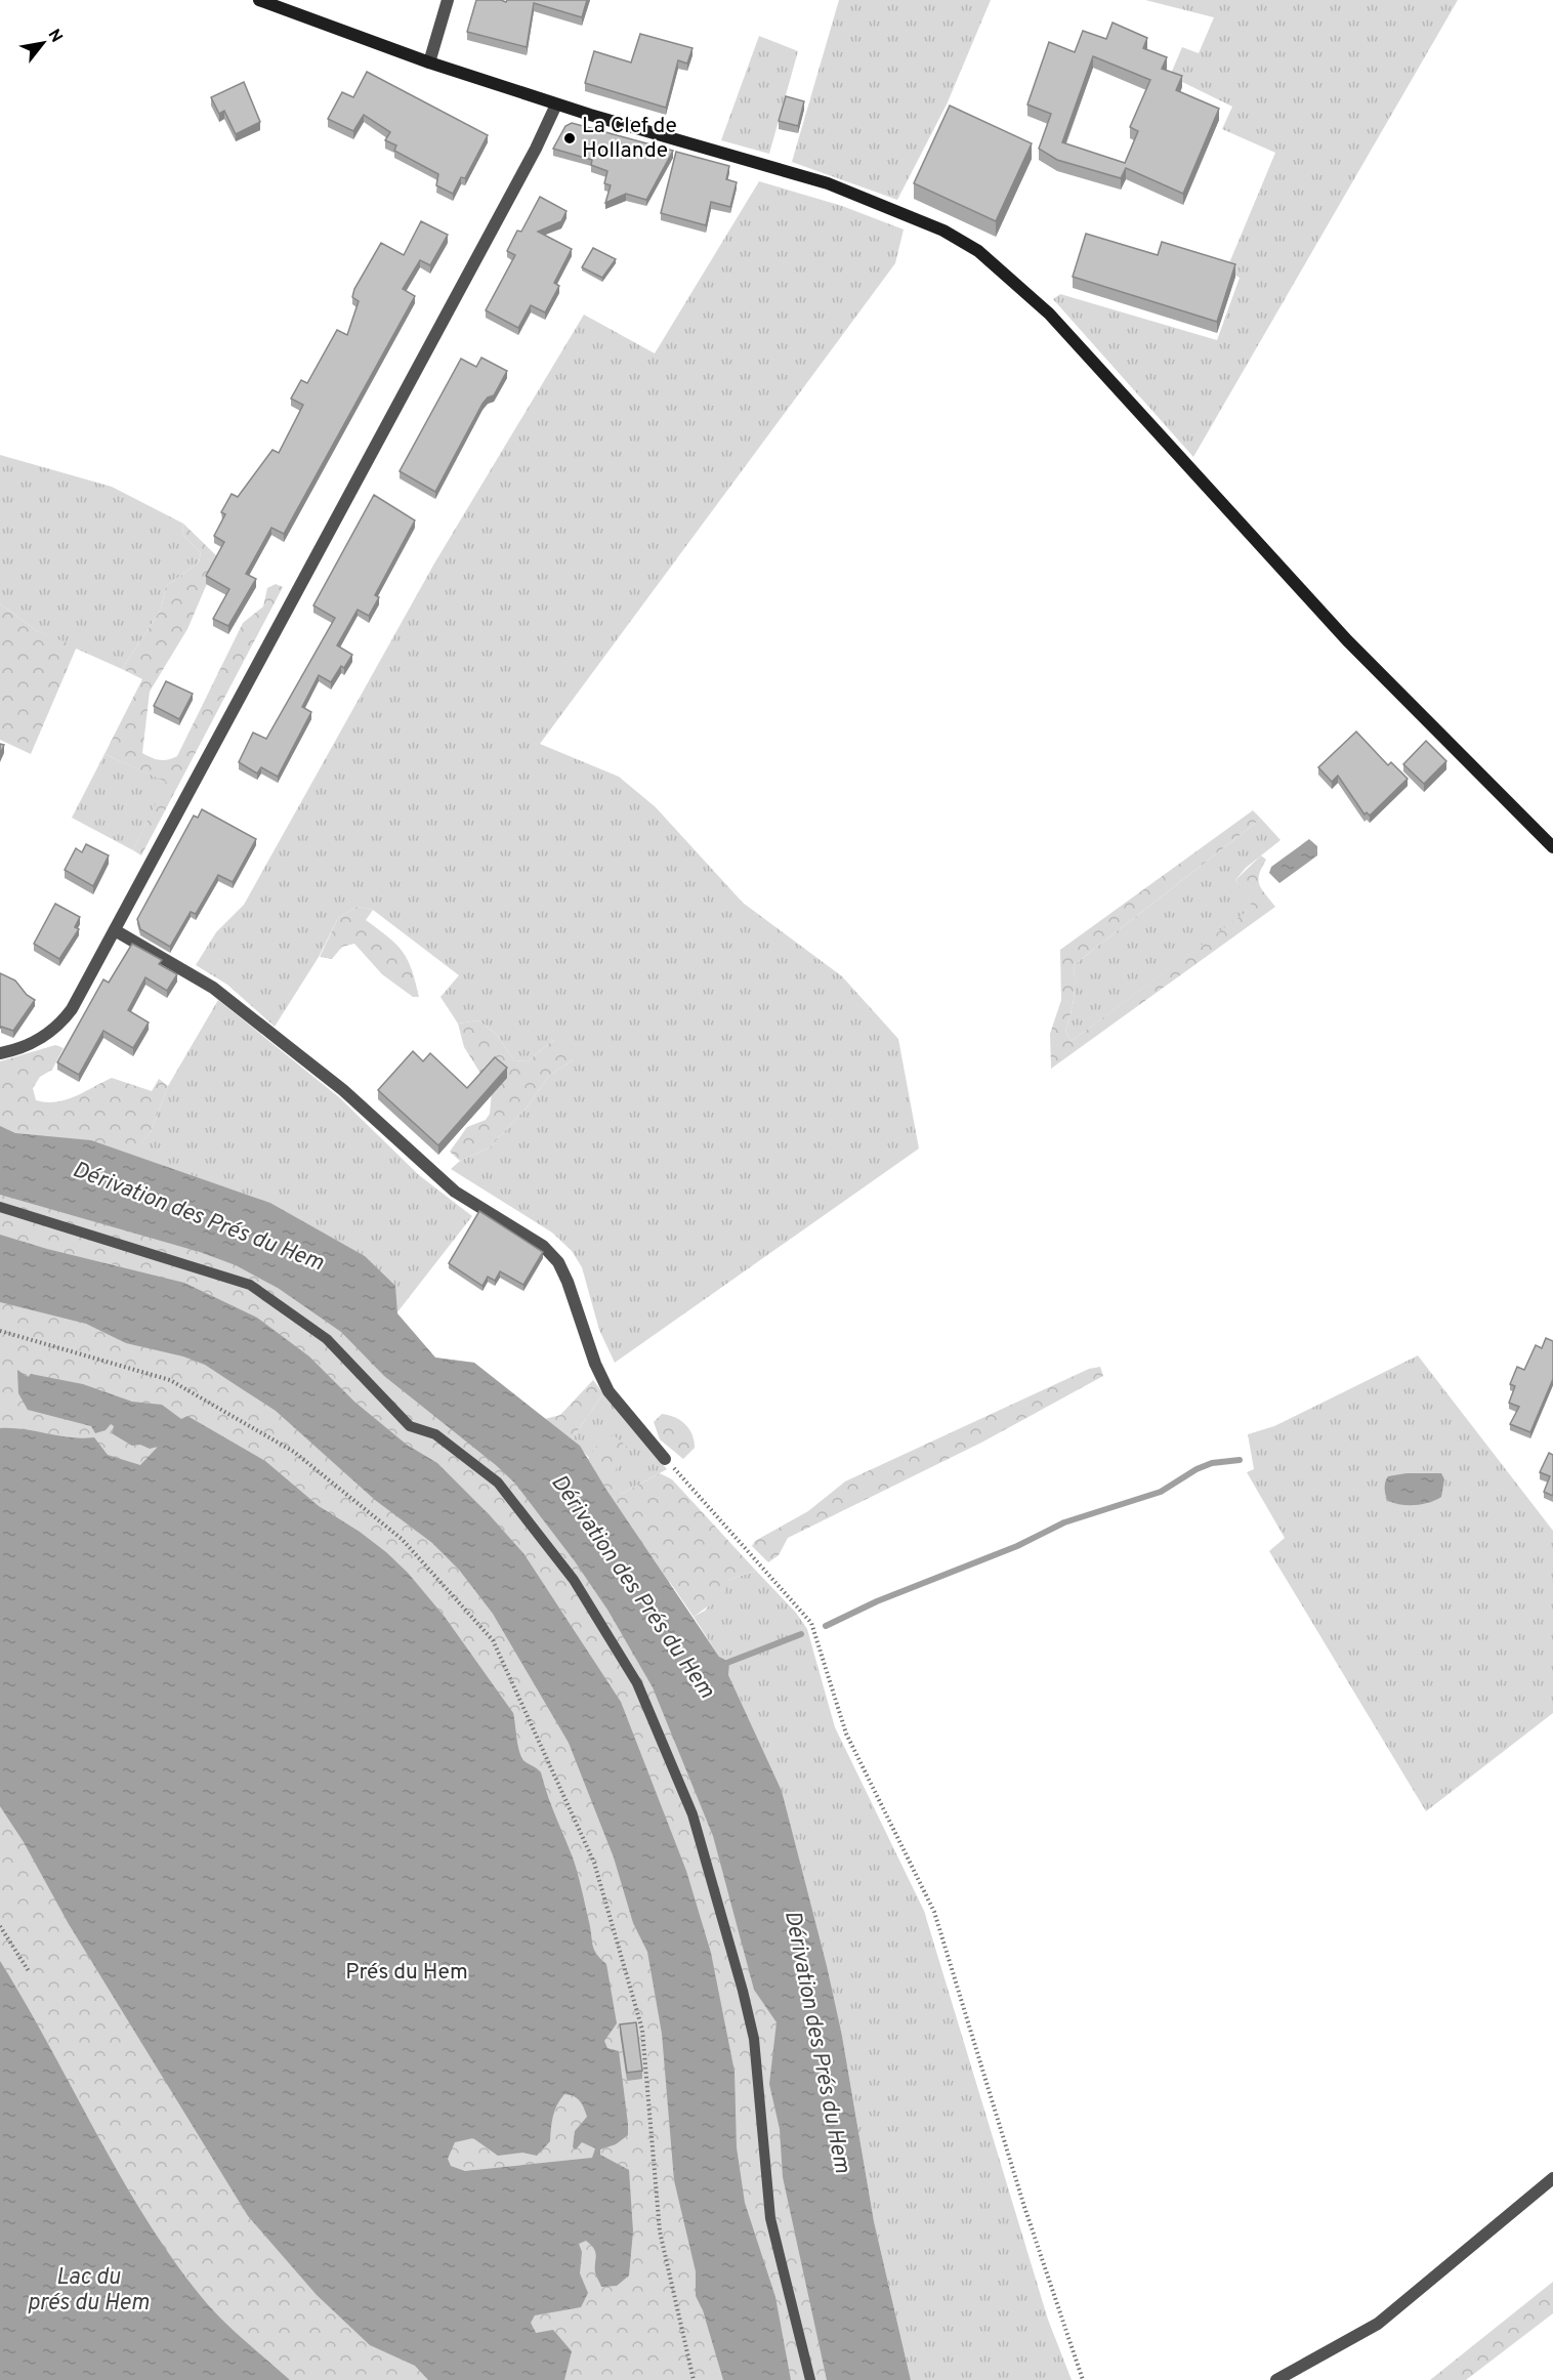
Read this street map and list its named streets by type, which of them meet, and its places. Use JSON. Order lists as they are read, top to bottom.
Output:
{
  "water": ["Dérivation des Prés du Hem", "Lac du prés du Hem"],
  "parks": ["Prés du Hem"],
  "places": ["La Clef de Hollande"],
  "north": "top right"
}
